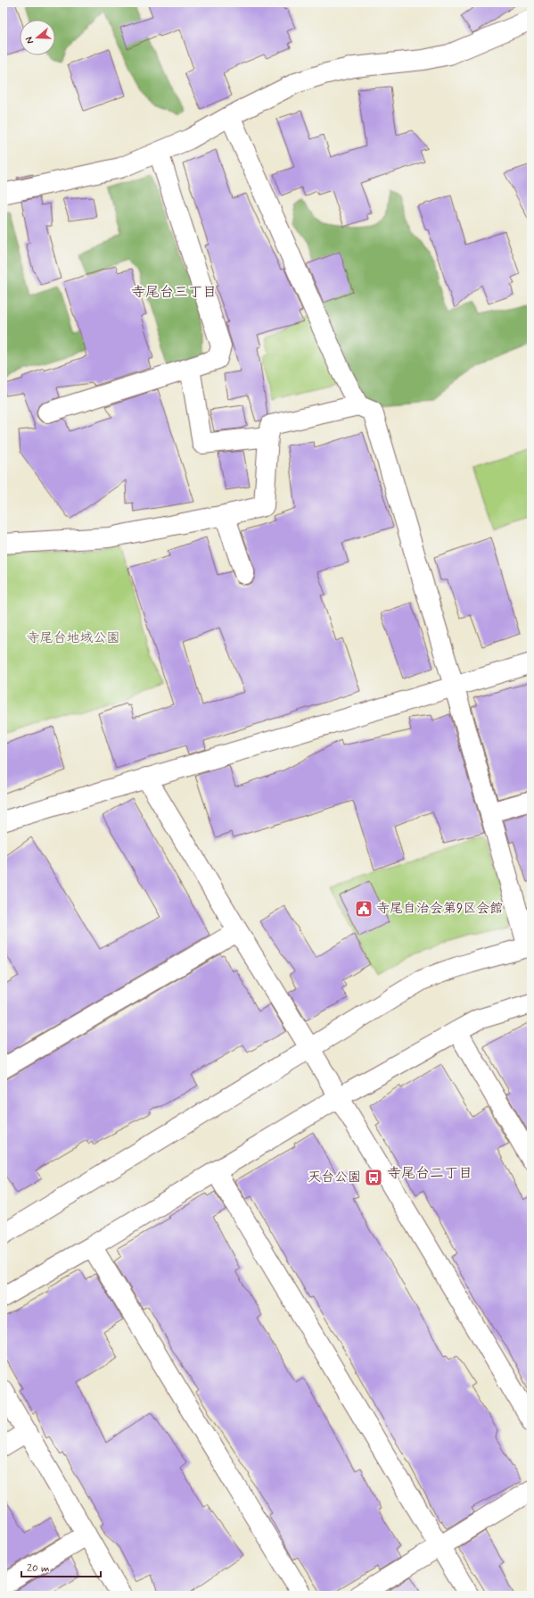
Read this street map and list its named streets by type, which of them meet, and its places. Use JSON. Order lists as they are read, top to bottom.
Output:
{
  "districts": ["寺尾台三丁目", "寺尾台二丁目"],
  "parks": ["寺尾台地域公園"],
  "places": {
    "public building": ["寺尾自治会第9区会館"],
    "bus stop": ["天台公園"]
  },
  "scale_bar": "20 m",
  "north": "left"
}
